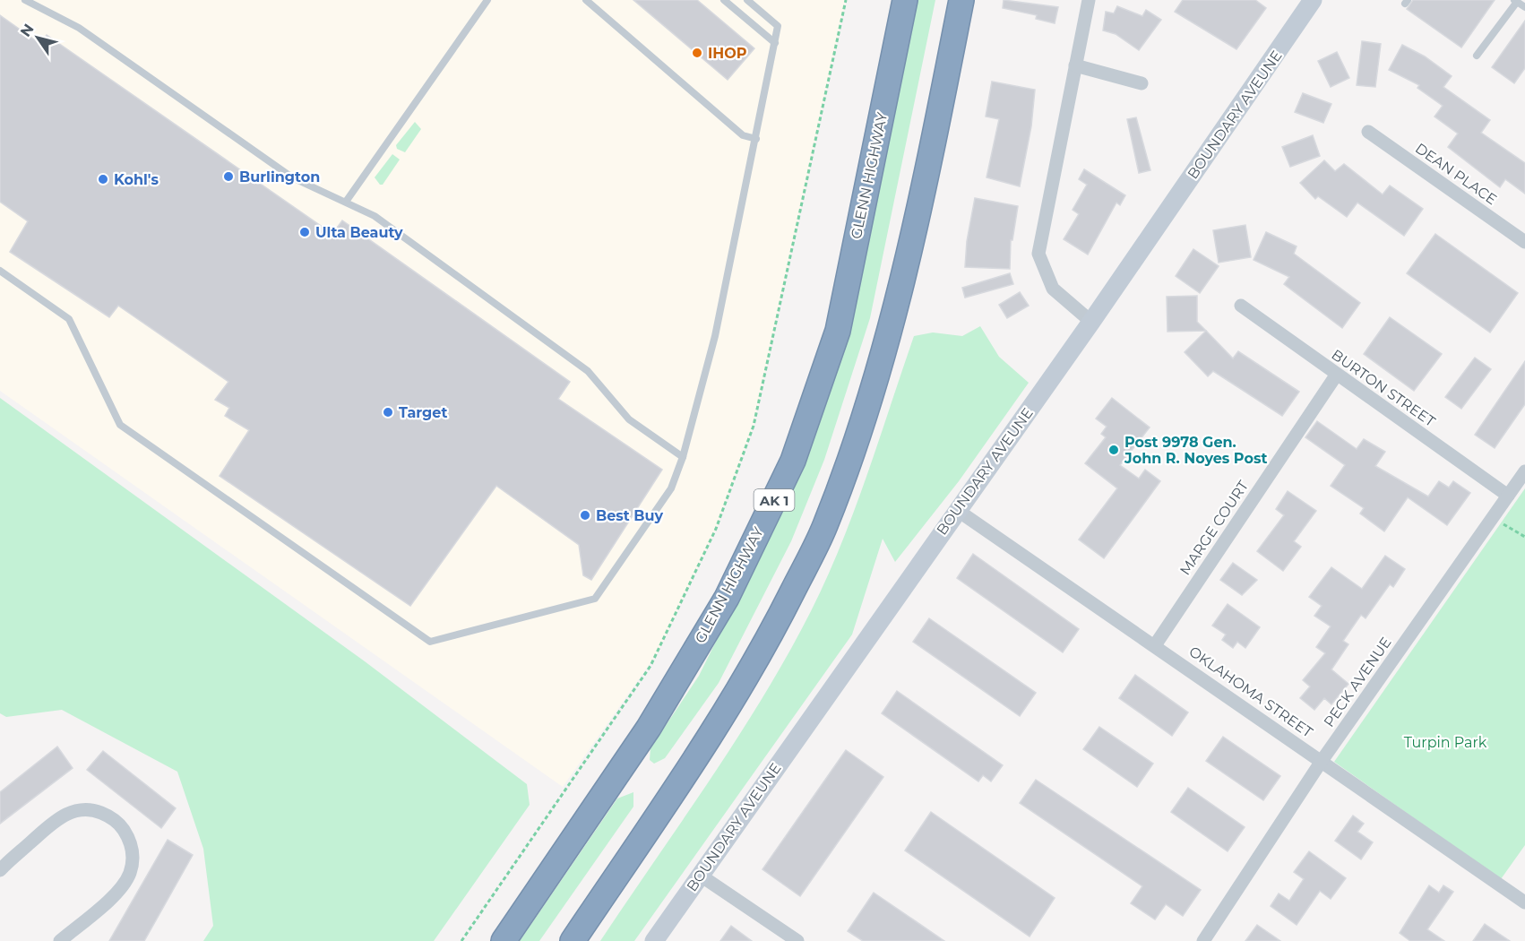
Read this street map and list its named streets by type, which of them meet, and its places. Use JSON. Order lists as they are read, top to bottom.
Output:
{
  "streets": {
    "highway": ["GLENN HIGHWAY", "AK 1"],
    "street": [
      "BOUNDARY AVEUNE",
      "DEAN PLACE",
      "BURTON STREET",
      "MARGE COURT",
      "PECK AVENUE",
      "OKLAHOMA STREET"
    ]
  },
  "crossings": [
    ["BOUNDARY AVEUNE", "OKLAHOMA STREET"],
    ["BURTON STREET", "MARGE COURT"],
    ["BURTON STREET", "PECK AVENUE"],
    ["MARGE COURT", "OKLAHOMA STREET"],
    ["PECK AVENUE", "OKLAHOMA STREET"]
  ],
  "parks": ["Turpin Park"],
  "places": [
    "IHOP",
    "Burlington",
    "Kohl's",
    "Ulta Beauty",
    "Target",
    "Post 9978 Gen. John R. Noyes Post",
    "Best Buy"
  ],
  "north": "top left"
}
